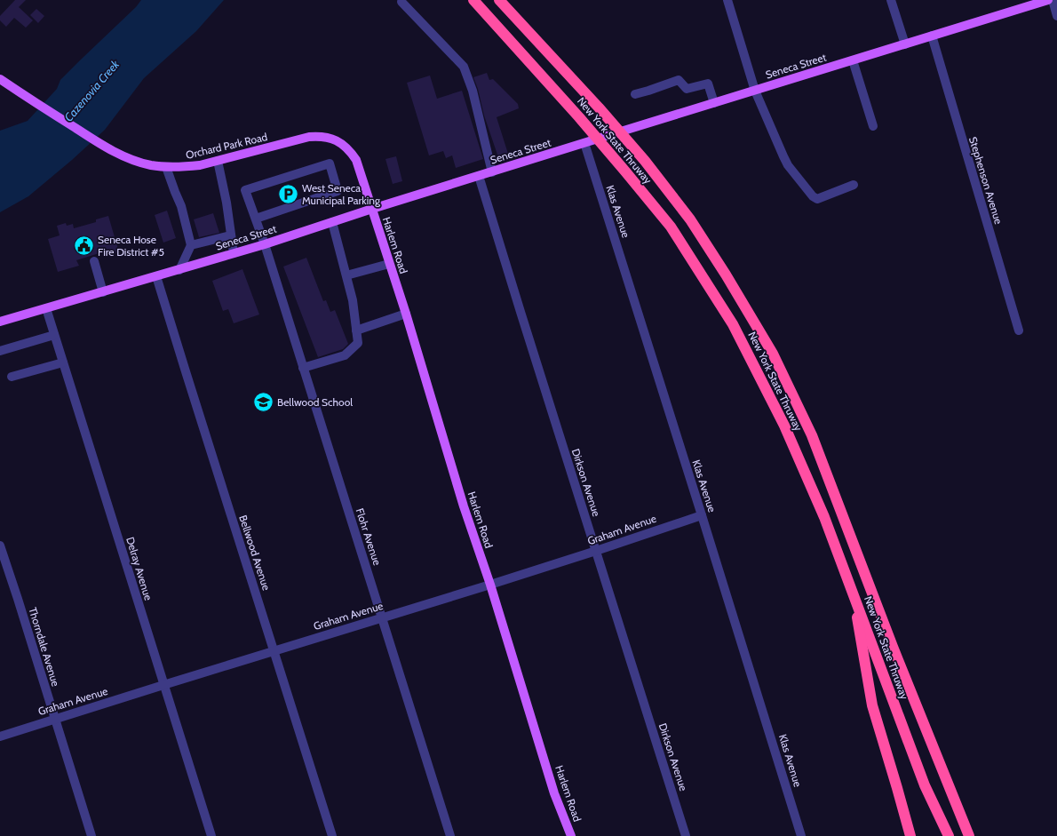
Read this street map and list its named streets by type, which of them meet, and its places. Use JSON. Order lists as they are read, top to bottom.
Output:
{
  "streets": {
    "highway": ["New York State Thruway"],
    "main road": ["Seneca Street", "Orchard Park Road", "Harlem Road"],
    "street": [
      "Stephenson Avenue",
      "Klas Avenue",
      "Dirkson Avenue",
      "Graham Avenue",
      "Flohr Avenue",
      "Bellwood Avenue",
      "Delray Avenue",
      "Thorndale Avenue"
    ]
  },
  "crossings": [
    ["Seneca Street", "Orchard Park Road"],
    ["Seneca Street", "Stephenson Avenue"],
    ["Seneca Street", "Klas Avenue"],
    ["Seneca Street", "Harlem Road"],
    ["Seneca Street", "Dirkson Avenue"],
    ["Seneca Street", "Flohr Avenue"],
    ["Seneca Street", "Bellwood Avenue"],
    ["Seneca Street", "Delray Avenue"],
    ["Orchard Park Road", "Harlem Road"],
    ["Klas Avenue", "Graham Avenue"],
    ["Harlem Road", "Graham Avenue"],
    ["Dirkson Avenue", "Graham Avenue"],
    ["Graham Avenue", "Flohr Avenue"],
    ["Graham Avenue", "Bellwood Avenue"],
    ["Graham Avenue", "Delray Avenue"],
    ["Graham Avenue", "Thorndale Avenue"]
  ],
  "water": ["Cazenovia Creek"],
  "places": {
    "parking": ["West Seneca Municipal Parking"],
    "public building": ["Seneca Hose Fire District #5"],
    "school or university": ["Bellwood School"]
  }
}
